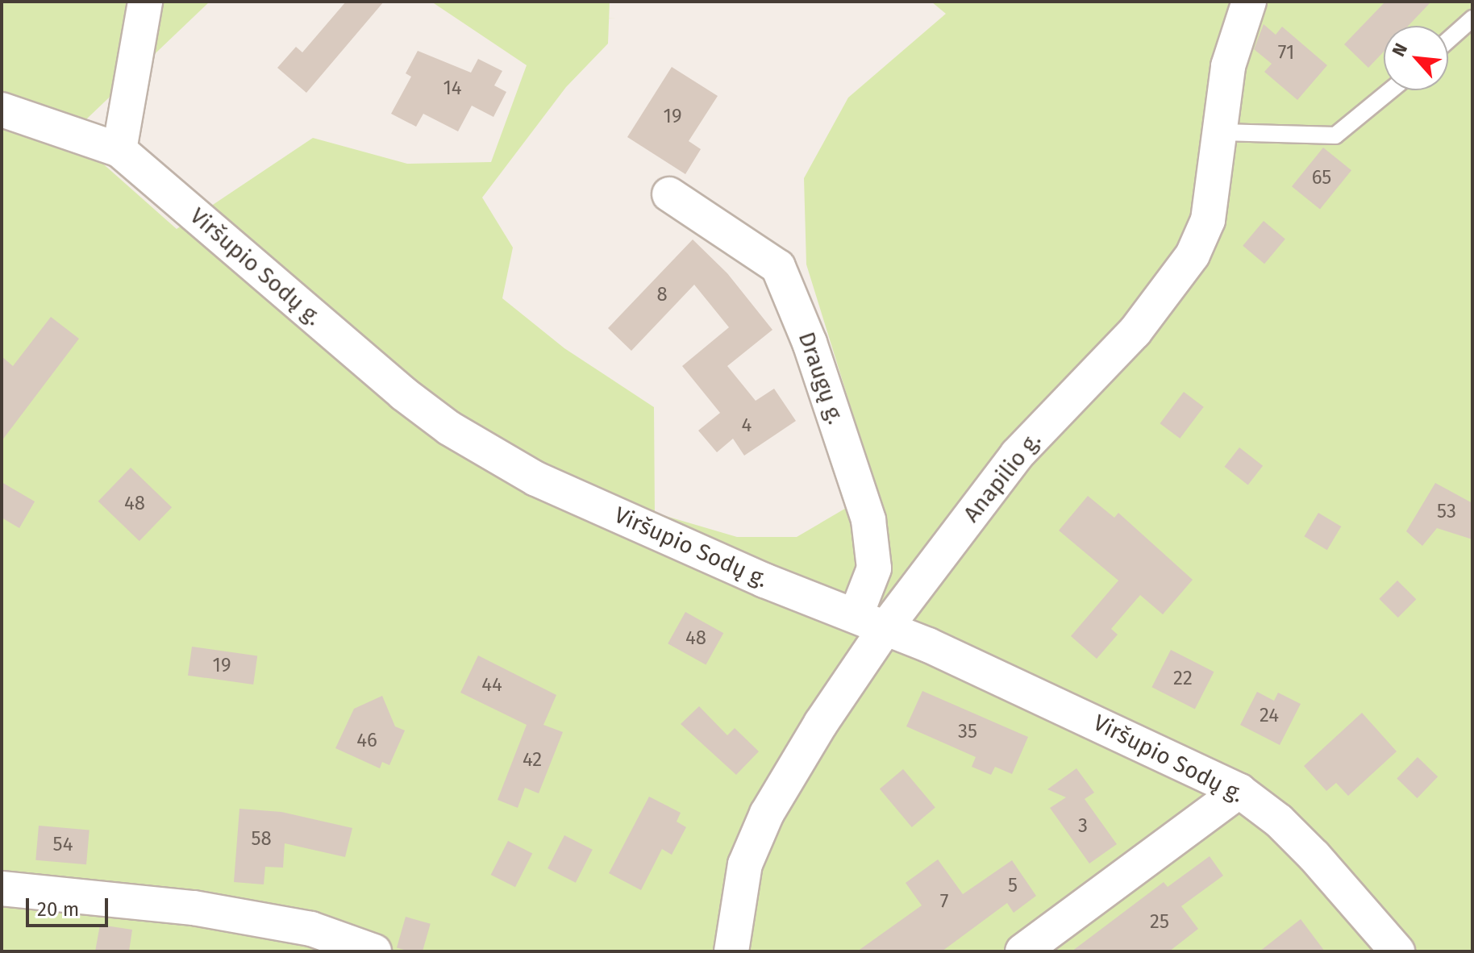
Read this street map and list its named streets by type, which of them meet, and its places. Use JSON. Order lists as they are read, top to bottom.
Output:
{
  "streets": {
    "street": ["Viršupio Sodų g.", "Draugų g.", "Anapilio g."]
  },
  "crossings": [
    ["Viršupio Sodų g.", "Draugų g."],
    ["Viršupio Sodų g.", "Anapilio g."],
    ["Draugų g.", "Anapilio g."]
  ],
  "house_numbers": [
    "71",
    "14",
    "19",
    "65",
    "8",
    "4",
    "48",
    "53",
    "48",
    "19",
    "22",
    "44",
    "24",
    "35",
    "46",
    "42",
    "3",
    "58",
    "54",
    "5",
    "7",
    "25"
  ],
  "scale_bar": "20 m",
  "north": "top left"
}
